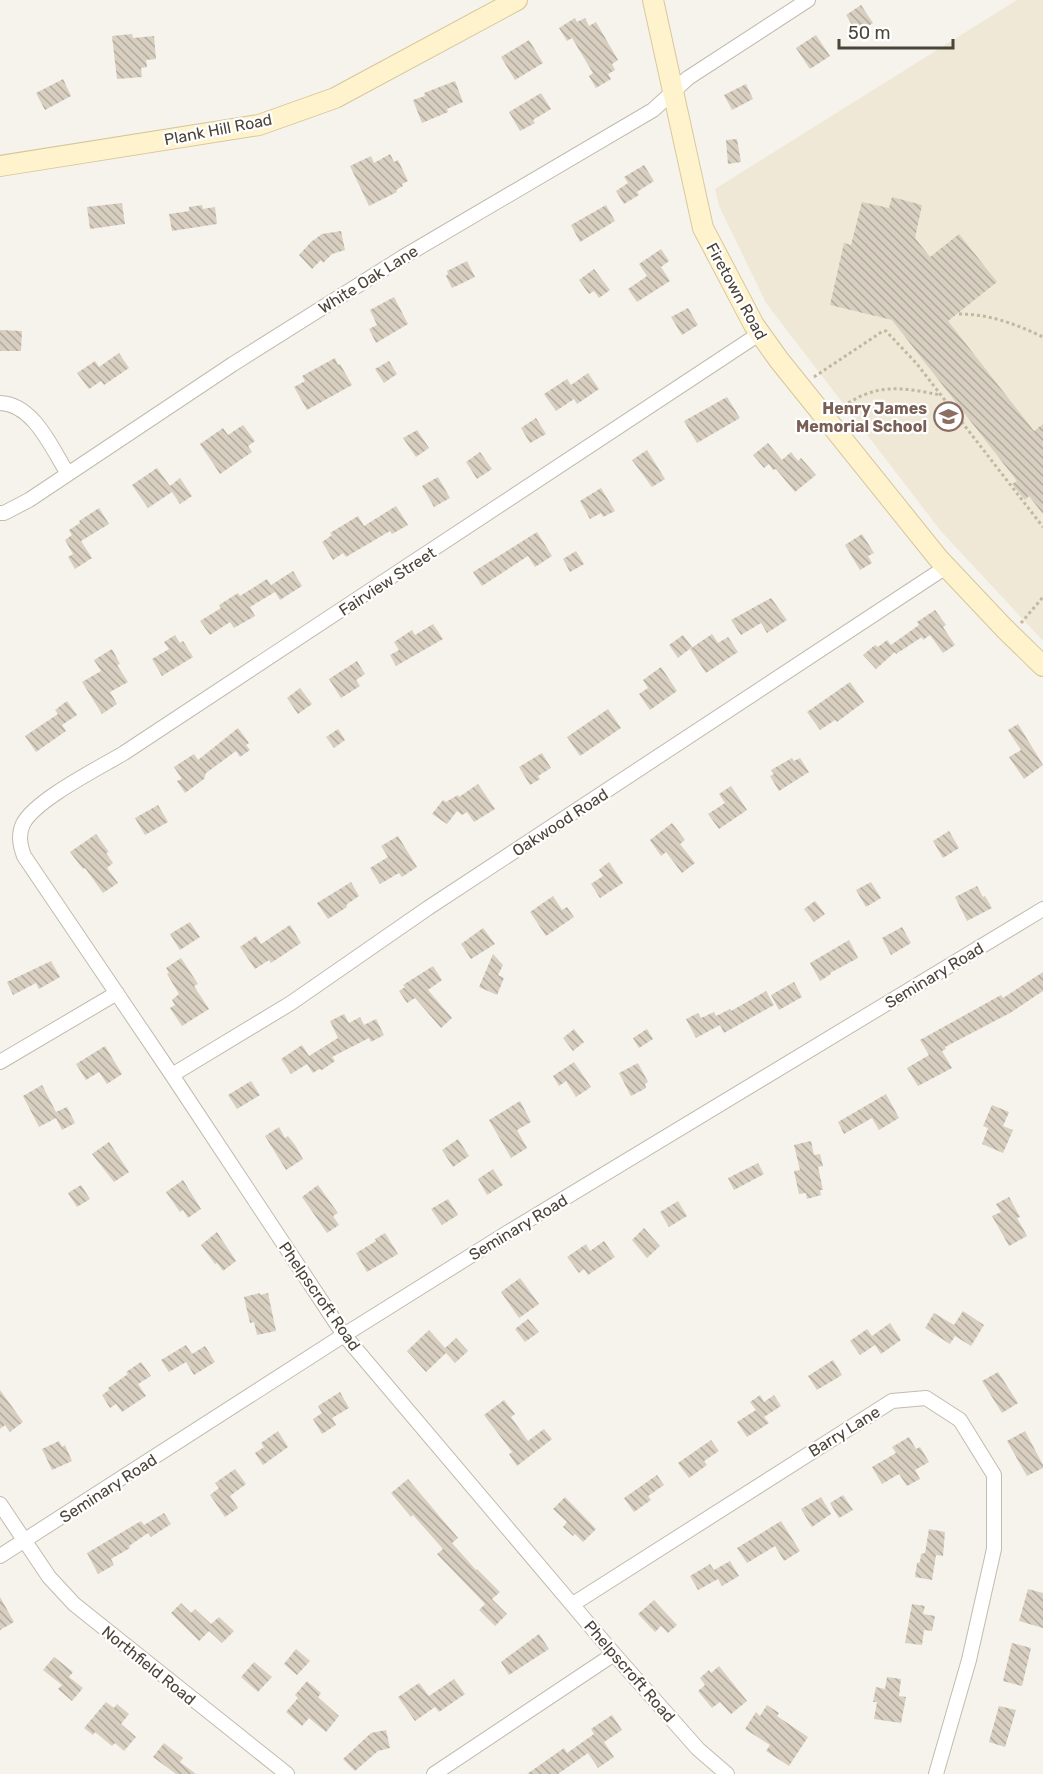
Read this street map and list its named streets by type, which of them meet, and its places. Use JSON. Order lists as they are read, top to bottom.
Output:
{
  "streets": {
    "street": [
      "Plank Hill Road",
      "White Oak Lane",
      "Firetown Road",
      "Fairview Street",
      "Oakwood Road",
      "Seminary Road",
      "Phelpscroft Road",
      "Barry Lane",
      "Northfield Road"
    ]
  },
  "crossings": [
    ["White Oak Lane", "Firetown Road"],
    ["Firetown Road", "Fairview Street"],
    ["Firetown Road", "Oakwood Road"],
    ["Fairview Street", "Phelpscroft Road"],
    ["Oakwood Road", "Phelpscroft Road"],
    ["Seminary Road", "Phelpscroft Road"],
    ["Seminary Road", "Northfield Road"],
    ["Phelpscroft Road", "Barry Lane"]
  ],
  "places": {
    "school or university": ["Henry James Memorial School"]
  },
  "scale_bar": "50 m"
}
